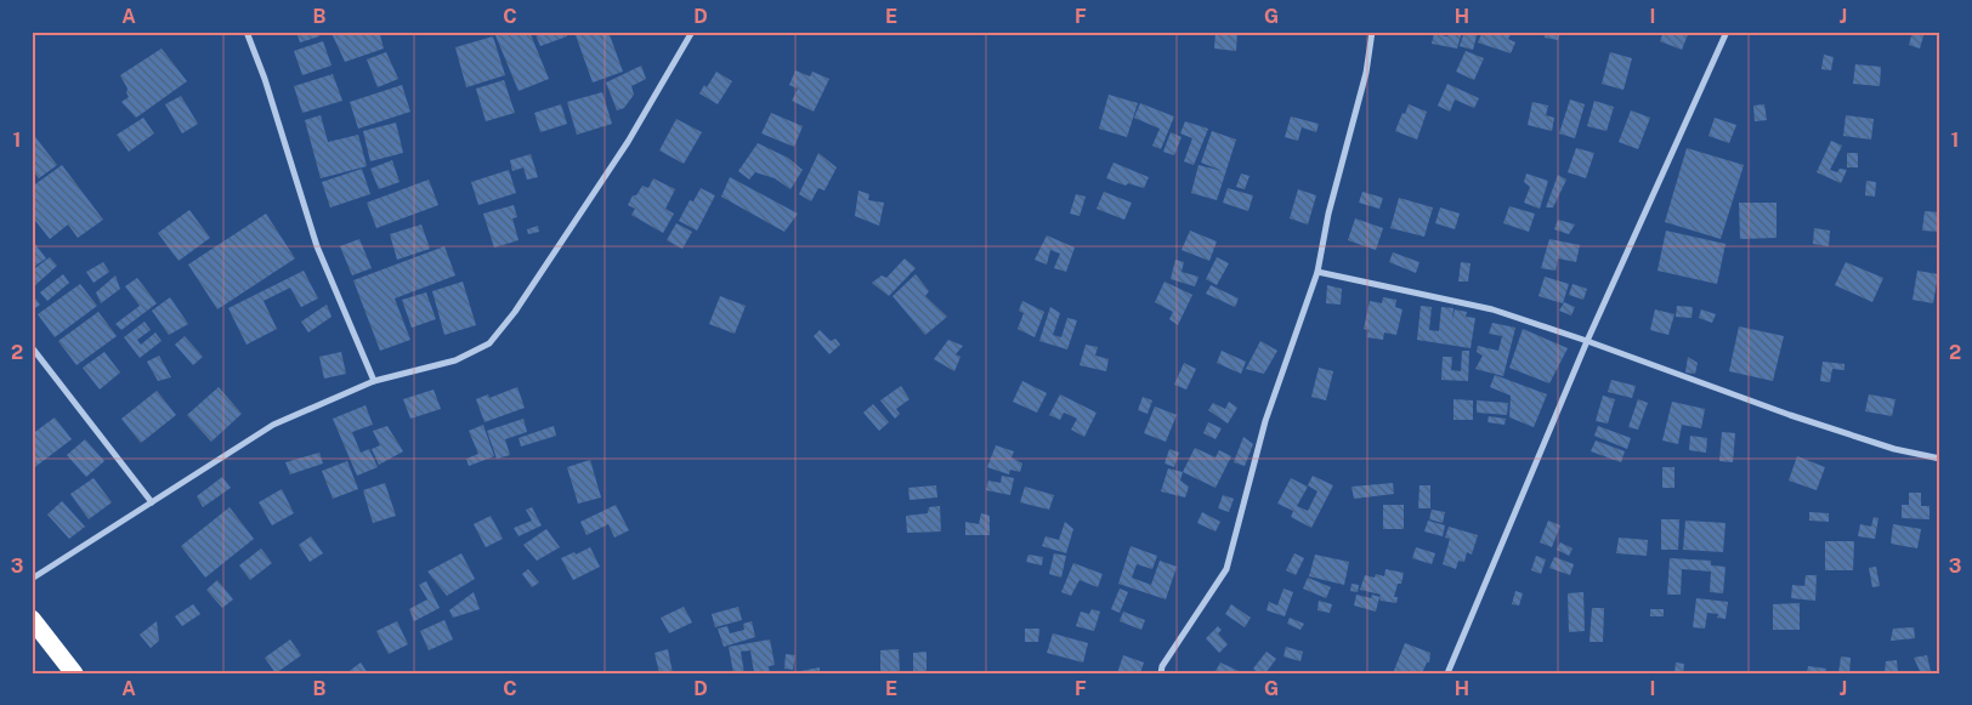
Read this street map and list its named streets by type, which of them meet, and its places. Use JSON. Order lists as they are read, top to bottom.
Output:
{
  "grid": {
    "columns": [
      "A",
      "B",
      "C",
      "D",
      "E",
      "F",
      "G",
      "H",
      "I",
      "J"
    ],
    "rows": ["1", "2", "3"]
  }
}
